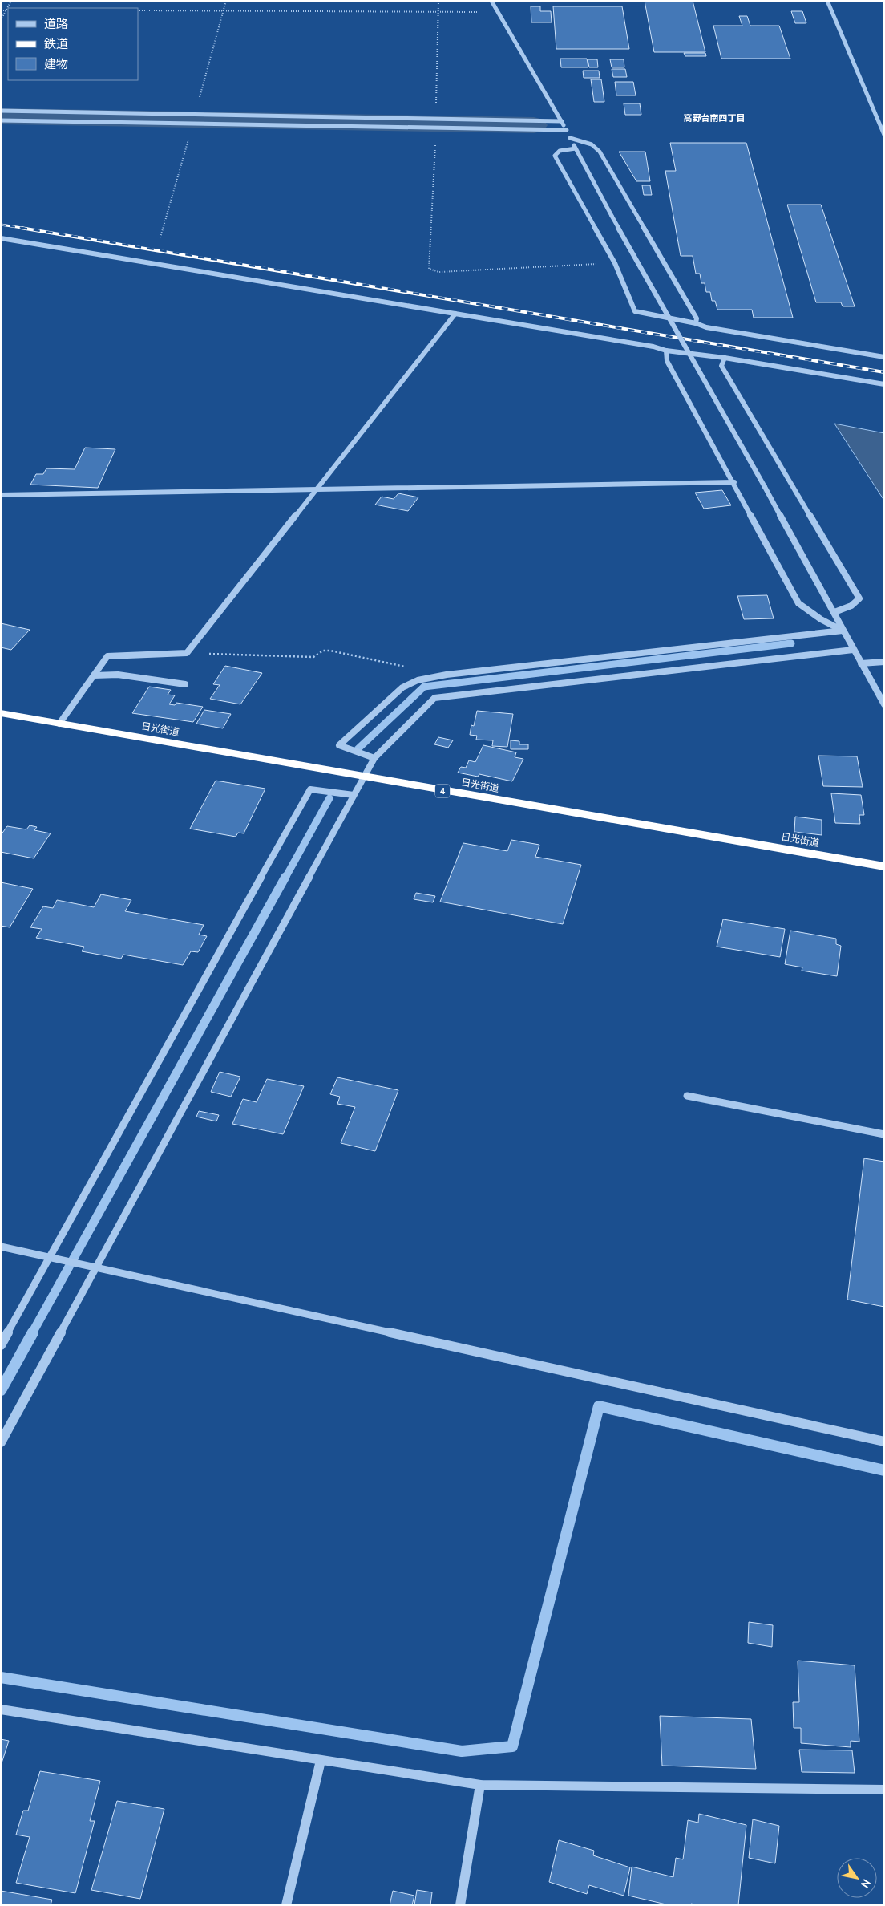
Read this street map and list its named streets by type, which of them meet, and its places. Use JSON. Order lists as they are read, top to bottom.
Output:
{
  "streets": {
    "highway": ["日光街道", "4"]
  },
  "districts": ["高野台南四丁目"],
  "legend": ["道路", "鉄道", "建物"],
  "north": "bottom right"
}
